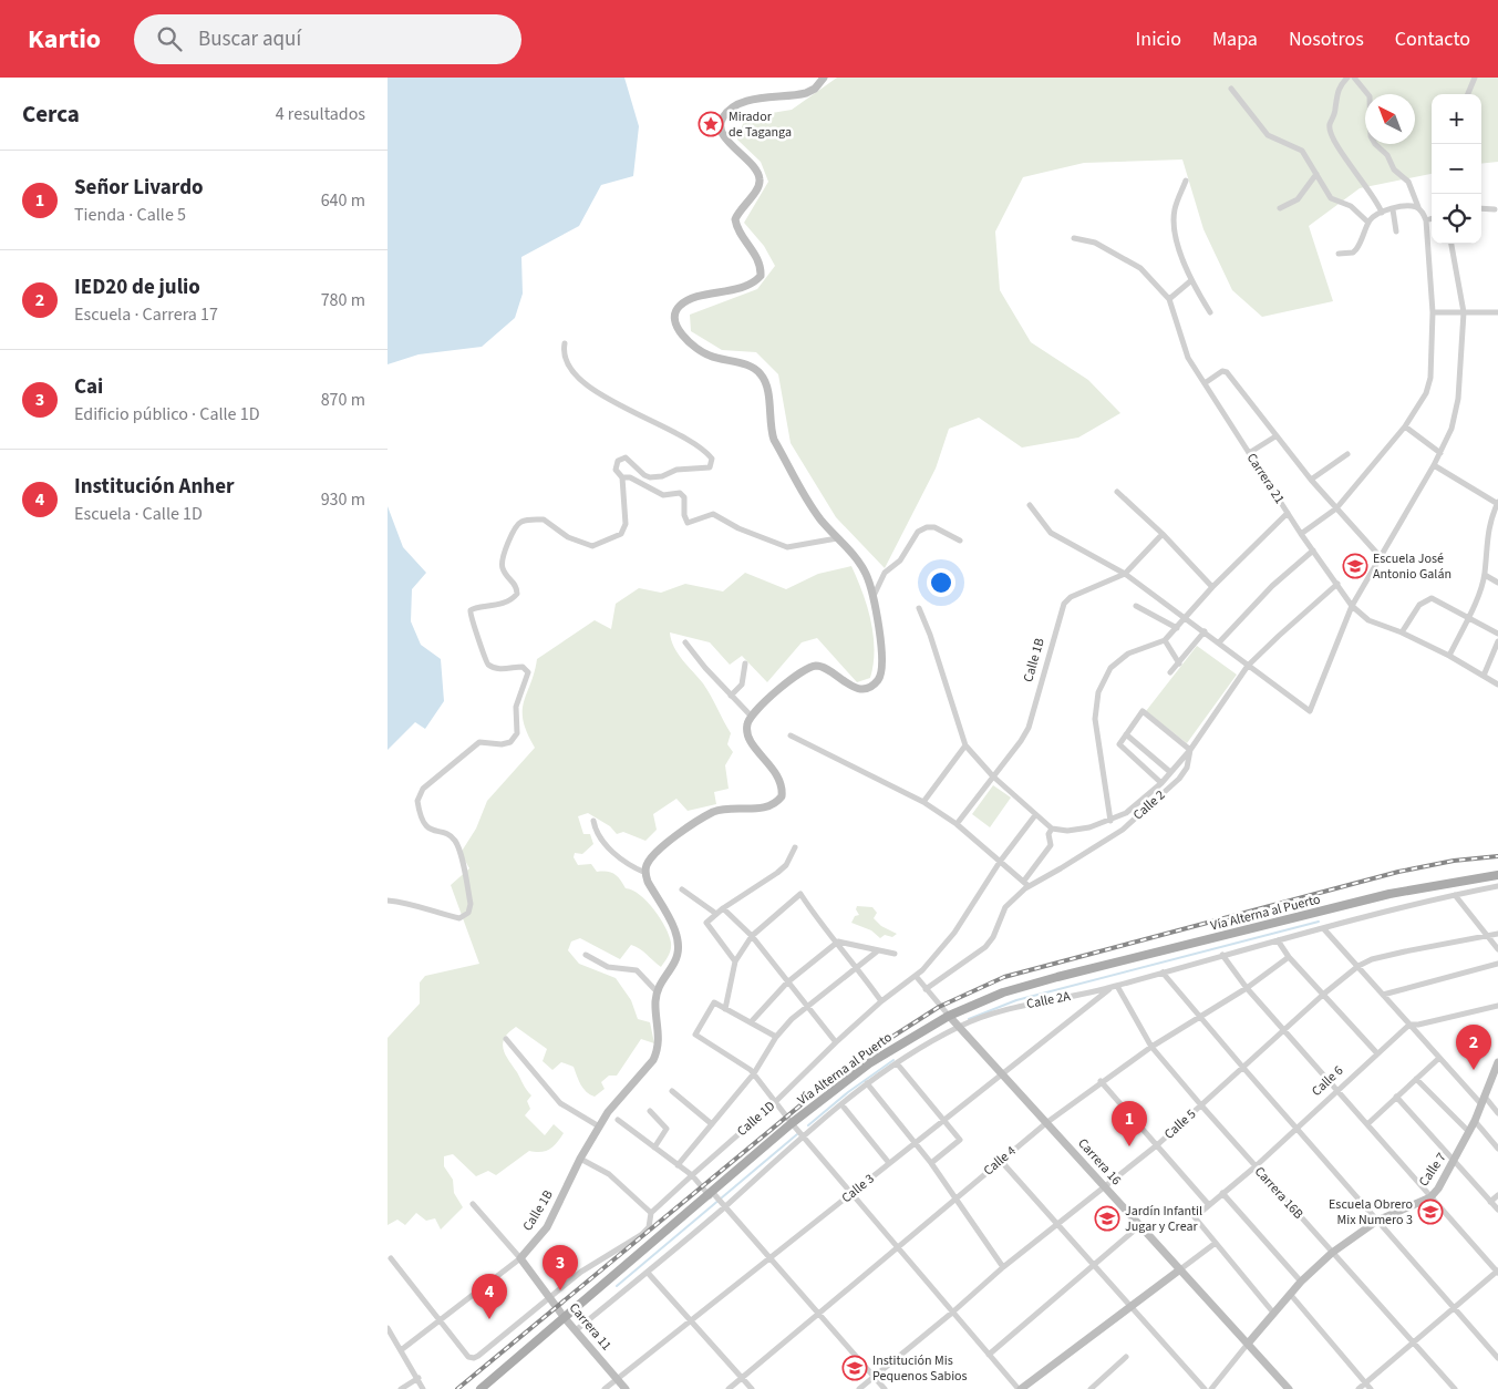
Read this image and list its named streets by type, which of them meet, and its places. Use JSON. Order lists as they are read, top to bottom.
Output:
{
  "streets": {
    "main road": ["Vía Alterna al Puerto"],
    "street": [
      "Carrera 21",
      "Calle 1B",
      "Calle 2",
      "Calle 2A",
      "Calle 6",
      "Calle 1D",
      "Calle 5",
      "Calle 4",
      "Carrera 16",
      "Calle 7",
      "Calle 3",
      "Carrera 16B",
      "Carrera 11"
    ]
  },
  "crossings": [
    ["Carrera 21", "Calle 2"],
    ["Calle 1B", "Calle 1D"],
    ["Calle 1B", "Carrera 11"],
    ["Calle 2", "Carrera 16"],
    ["Vía Alterna al Puerto", "Calle 2A"],
    ["Vía Alterna al Puerto", "Carrera 16"],
    ["Vía Alterna al Puerto", "Carrera 11"],
    ["Calle 2A", "Carrera 16"],
    ["Calle 2A", "Calle 3"],
    ["Calle 2A", "Carrera 16B"],
    ["Calle 2A", "Carrera 11"],
    ["Calle 6", "Carrera 16B"],
    ["Calle 1D", "Carrera 16"],
    ["Calle 1D", "Carrera 11"],
    ["Calle 5", "Carrera 16"],
    ["Calle 5", "Carrera 16B"],
    ["Calle 4", "Carrera 16"],
    ["Calle 4", "Carrera 16B"],
    ["Carrera 16", "Calle 7"],
    ["Carrera 16", "Calle 3"],
    ["Calle 7", "Carrera 16B"],
    ["Calle 3", "Carrera 16B"],
    ["Calle 3", "Carrera 11"]
  ],
  "places": {
    "place": ["Mirador de Taganga"],
    "school or university": [
      "Escuela José Antonio Galán",
      "Escuela Obrero Mix Numero 3",
      "Jardín Infantil Jugar y Crear",
      "Institución Mis Pequenos Sabios"
    ]
  },
  "north": "top left",
  "page": {
    "header": "Kartio",
    "search": "Buscar aquí",
    "nav": [
      "Inicio",
      "Mapa",
      "Nosotros",
      "Contacto"
    ],
    "heading": ["Cerca", "4 resultados"],
    "map_buttons": ["+", "−"],
    "list": [
      {
        "mark": "1",
        "name": "Señor Livardo",
        "note": "Tienda · Calle 5",
        "value": "640 m"
      },
      {
        "mark": "2",
        "name": "IED20 de julio",
        "note": "Escuela · Carrera 17",
        "value": "780 m"
      },
      {
        "mark": "3",
        "name": "Cai",
        "note": "Edificio público · Calle 1D",
        "value": "870 m"
      },
      {
        "mark": "4",
        "name": "Institución Anher",
        "note": "Escuela · Calle 1D",
        "value": "930 m"
      }
    ],
    "pins": [
      "2",
      "1",
      "3",
      "4"
    ]
  }
}
